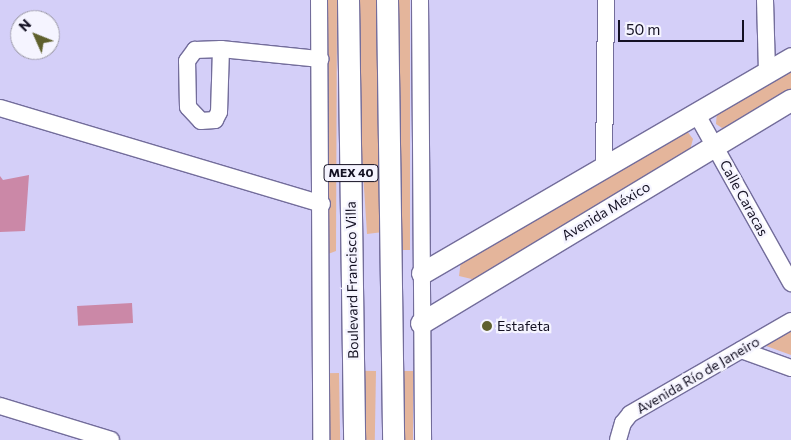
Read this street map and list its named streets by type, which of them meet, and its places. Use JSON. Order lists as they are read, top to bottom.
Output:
{
  "streets": {
    "main road": ["MEX 40", "Avenida México", "Boulevard Francisco Villa"],
    "street": ["Calle Caracas", "Avenida Río de Janeiro"]
  },
  "crossings": [
    ["Calle Caracas", "Avenida México"]
  ],
  "places": ["Estafeta"],
  "scale_bar": "50 m",
  "north": "top left"
}
